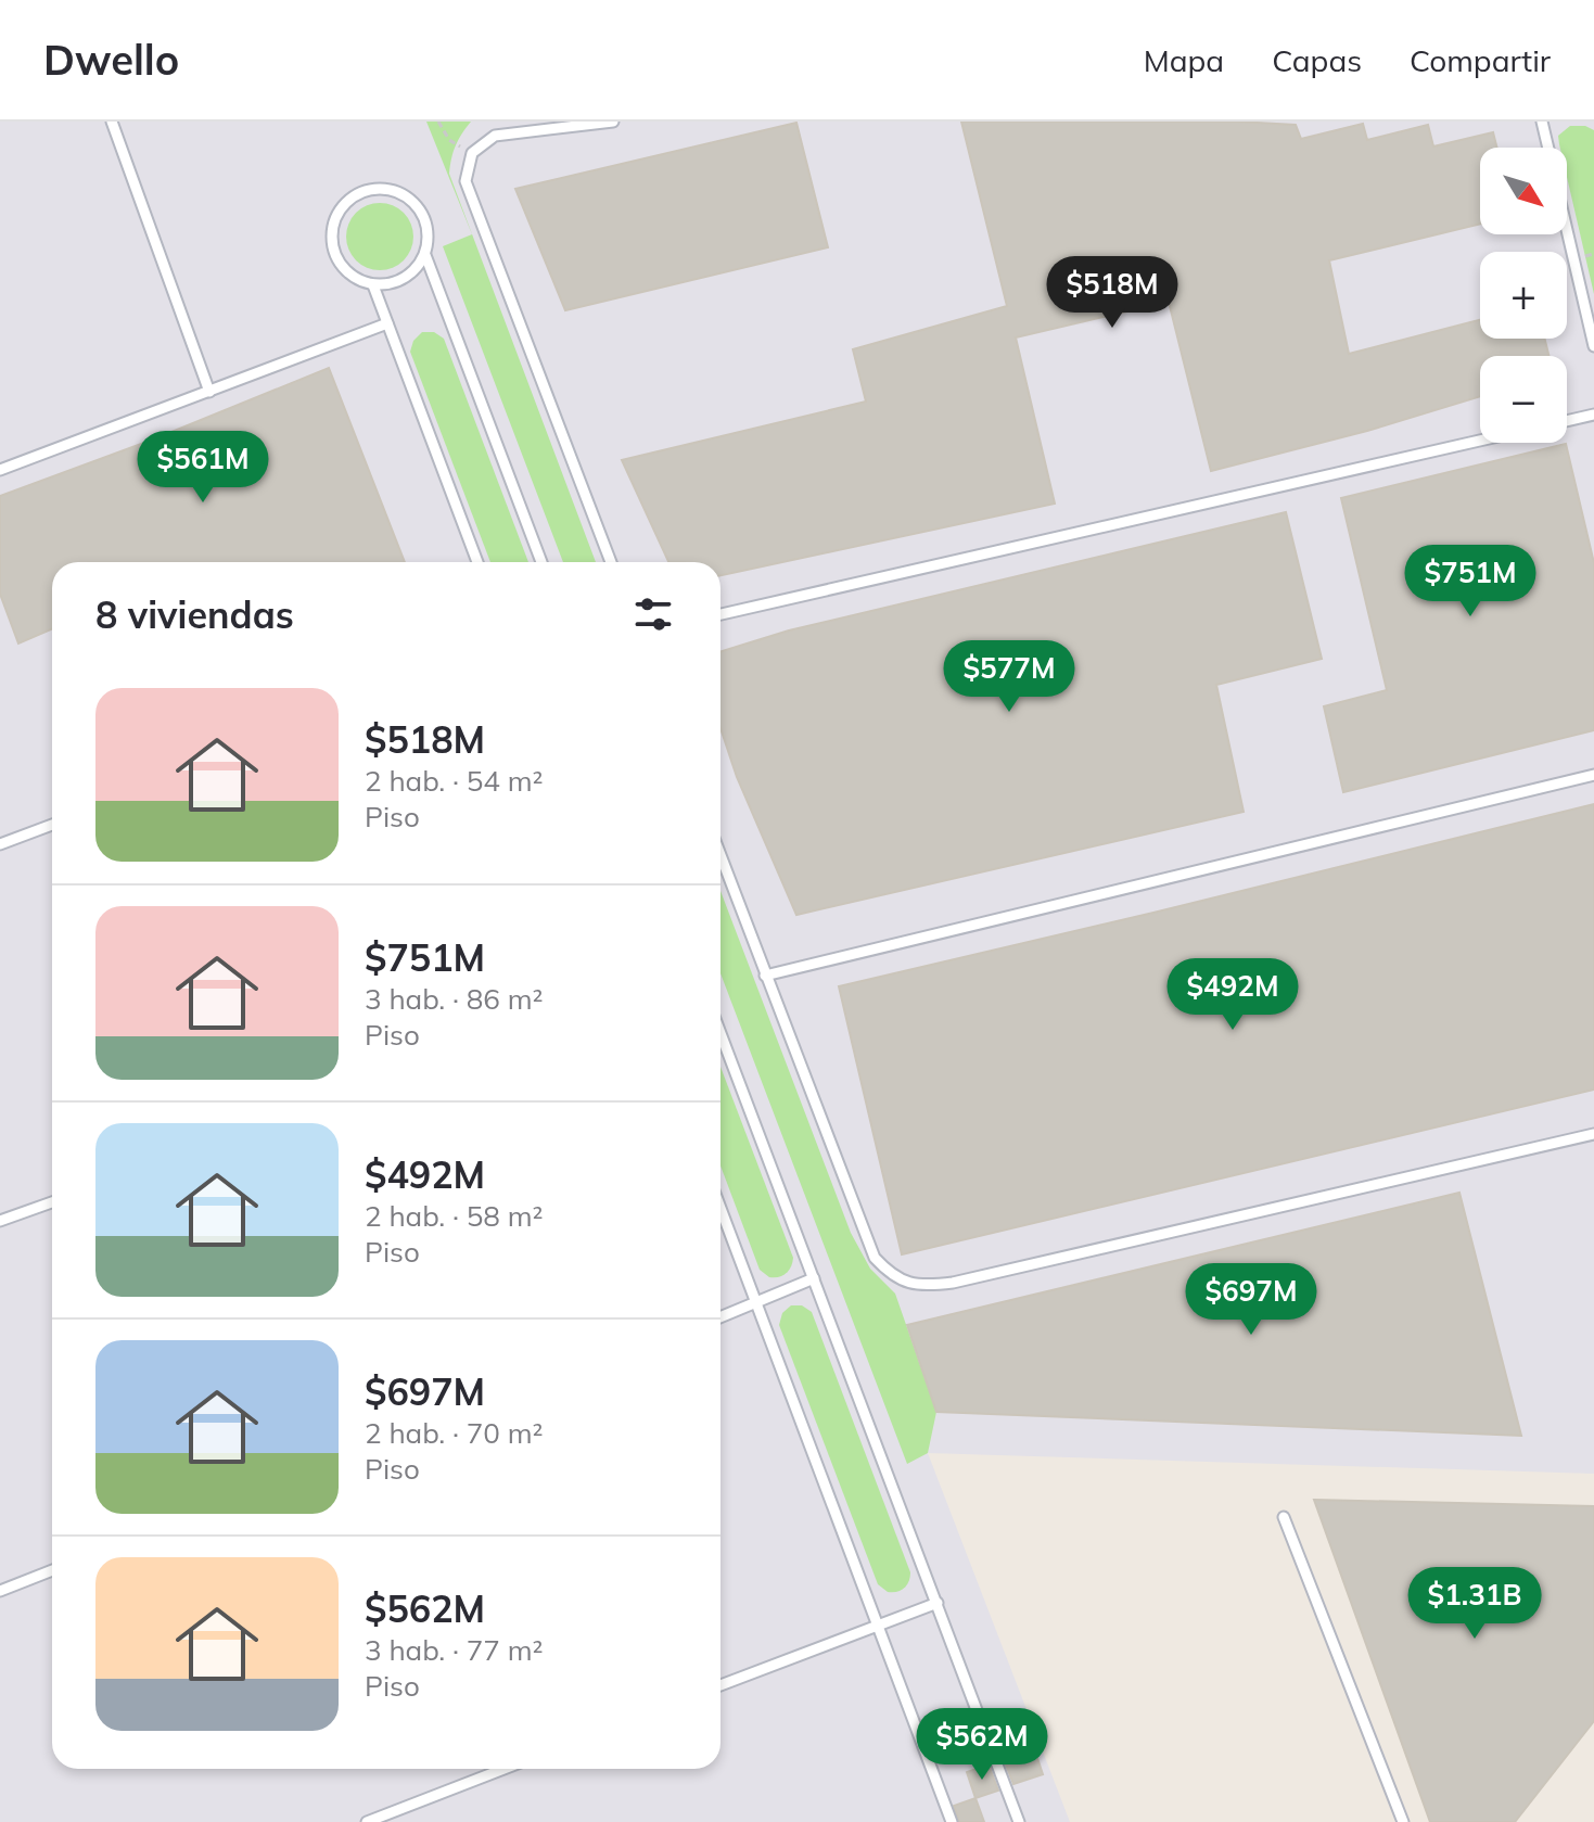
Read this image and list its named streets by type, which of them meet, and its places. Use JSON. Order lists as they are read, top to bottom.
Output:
{
  "north": "bottom right",
  "page": {
    "header": "Dwello",
    "nav": ["Mapa", "Capas", "Compartir"],
    "map_buttons": ["+", "−"],
    "price": [
      "$518M",
      "$561M",
      "$751M",
      "$577M",
      "$492M",
      "$697M",
      "$1.31B",
      "$562M"
    ],
    "heading": "8 viviendas",
    "list": [
      {
        "name": "$518M",
        "note": "2 hab. · 54 m² · Piso"
      },
      {
        "name": "$751M",
        "note": "3 hab. · 86 m² · Piso"
      },
      {
        "name": "$492M",
        "note": "2 hab. · 58 m² · Piso"
      },
      {
        "name": "$697M",
        "note": "2 hab. · 70 m² · Piso"
      },
      {
        "name": "$562M",
        "note": "3 hab. · 77 m² · Piso"
      }
    ]
  }
}
